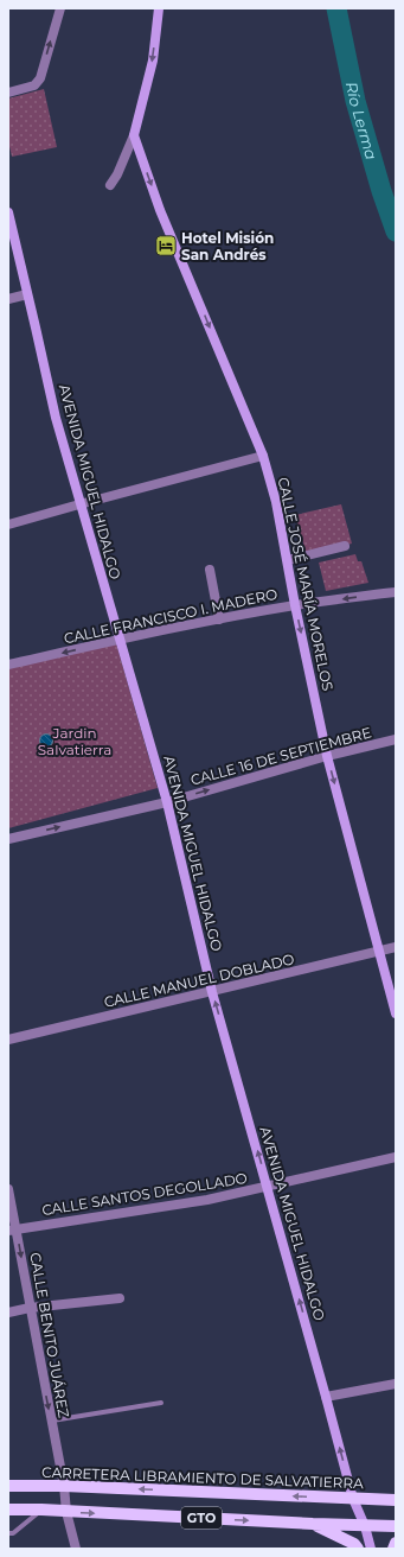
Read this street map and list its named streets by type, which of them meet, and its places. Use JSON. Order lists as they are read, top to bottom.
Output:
{
  "streets": {
    "main road": ["CARRETERA LIBRAMIENTO DE SALVATIERRA", "GTO"],
    "street": [
      "AVENIDA MIGUEL HIDALGO",
      "CALLE JOSÉ MARÍA MORELOS",
      "CALLE FRANCISCO I. MADERO",
      "CALLE 16 DE SEPTIEMBRE",
      "CALLE MANUEL DOBLADO",
      "CALLE SANTOS DEGOLLADO",
      "CALLE BENITO JUÁREZ"
    ]
  },
  "crossings": [
    ["AVENIDA MIGUEL HIDALGO", "CALLE FRANCISCO I. MADERO"],
    ["AVENIDA MIGUEL HIDALGO", "CALLE 16 DE SEPTIEMBRE"],
    ["AVENIDA MIGUEL HIDALGO", "CALLE MANUEL DOBLADO"],
    ["AVENIDA MIGUEL HIDALGO", "CALLE SANTOS DEGOLLADO"],
    ["AVENIDA MIGUEL HIDALGO", "CARRETERA LIBRAMIENTO DE SALVATIERRA"],
    ["AVENIDA MIGUEL HIDALGO", "GTO"],
    ["CALLE JOSÉ MARÍA MORELOS", "CALLE FRANCISCO I. MADERO"],
    ["CALLE JOSÉ MARÍA MORELOS", "CALLE 16 DE SEPTIEMBRE"],
    ["CALLE JOSÉ MARÍA MORELOS", "CALLE MANUEL DOBLADO"],
    ["CALLE SANTOS DEGOLLADO", "CALLE BENITO JUÁREZ"],
    ["CALLE BENITO JUÁREZ", "CARRETERA LIBRAMIENTO DE SALVATIERRA"],
    ["CALLE BENITO JUÁREZ", "GTO"]
  ],
  "one_way": [
    "AVENIDA MIGUEL HIDALGO",
    "CALLE JOSÉ MARÍA MORELOS",
    "CALLE FRANCISCO I. MADERO",
    "CALLE 16 DE SEPTIEMBRE",
    "CALLE BENITO JUÁREZ"
  ],
  "water": ["Río Lerma"],
  "parks": ["Jardin Salvatierra"],
  "places": {
    "hotel": ["Hotel Misión San Andrés"]
  }
}
